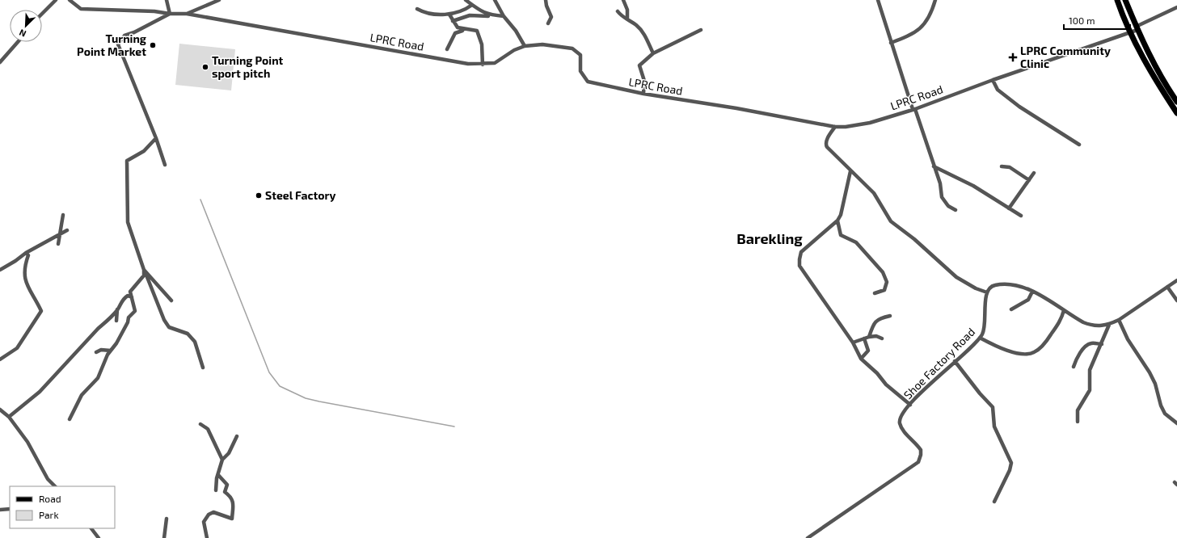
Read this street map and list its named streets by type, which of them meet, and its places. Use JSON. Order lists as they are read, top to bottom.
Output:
{
  "streets": {
    "street": ["LPRC Road", "Shoe Factory Road"]
  },
  "districts": ["Barekling"],
  "places": {
    "other": ["Turning Point Market", "Turning Point sport pitch", "Steel Factory"],
    "health": ["LPRC Community Clinic"]
  },
  "legend": ["Road", "Park"],
  "scale_bar": "100 m",
  "north": "bottom left"
}
